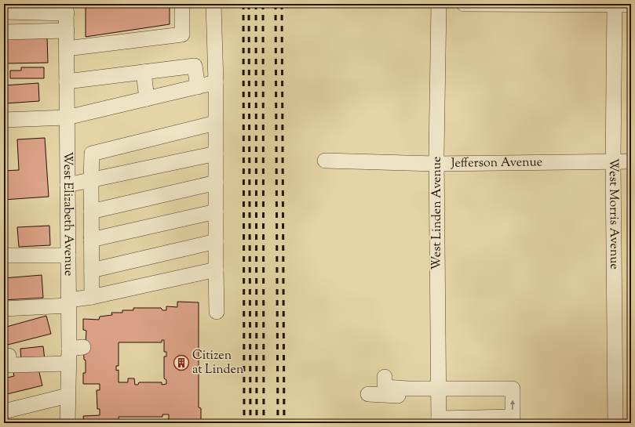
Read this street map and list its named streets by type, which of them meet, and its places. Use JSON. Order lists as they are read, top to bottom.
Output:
{
  "streets": {
    "street": [
      "Jefferson Avenue",
      "West Linden Avenue",
      "West Morris Avenue",
      "West Elizabeth Avenue"
    ]
  },
  "crossings": [
    ["Jefferson Avenue", "West Linden Avenue"],
    ["Jefferson Avenue", "West Morris Avenue"]
  ],
  "places": {
    "building": ["Citizen at Linden"]
  }
}
